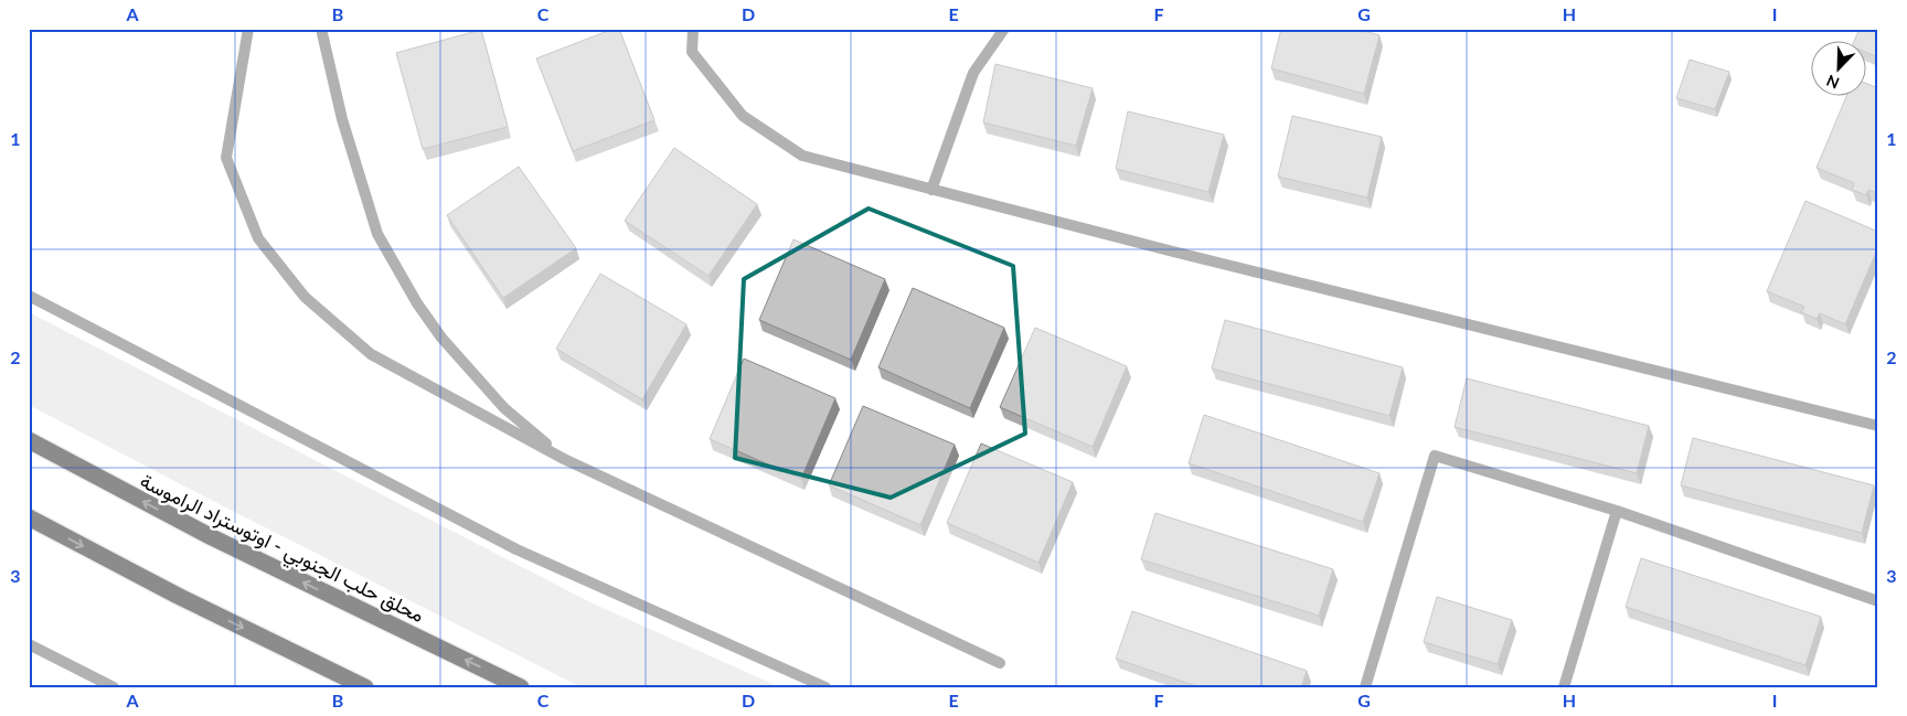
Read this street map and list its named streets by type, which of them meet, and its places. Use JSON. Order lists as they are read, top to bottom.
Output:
{
  "streets": {
    "highway": ["محلق حلب الجنوبي - اوتوستراد الراموسة"]
  },
  "north": "bottom left",
  "grid": {
    "columns": [
      "A",
      "B",
      "C",
      "D",
      "E",
      "F",
      "G",
      "H",
      "I"
    ],
    "rows": ["1", "2", "3"]
  }
}
